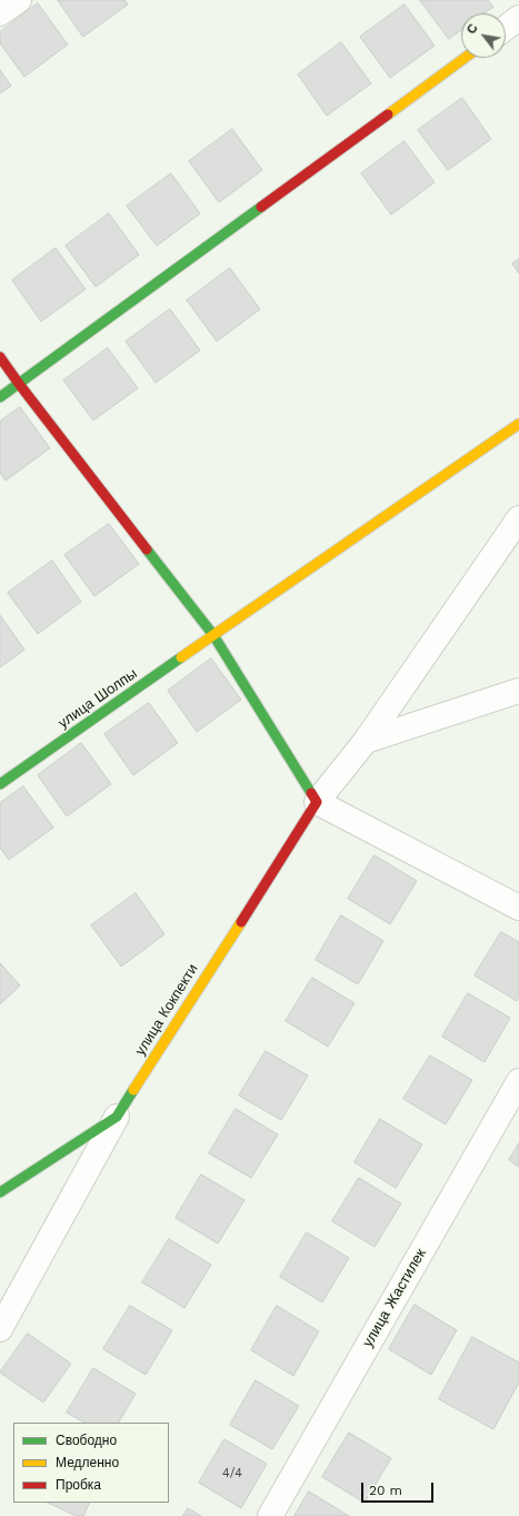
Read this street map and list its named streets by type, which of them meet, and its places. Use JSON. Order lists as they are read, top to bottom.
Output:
{
  "streets": {
    "street": ["улица Шолпы", "улица Кокпекти", "улица Жастилек"]
  },
  "house_numbers": ["4/4"],
  "legend": ["Свободно", "Медленно", "Пробка"],
  "scale_bar": "20 m",
  "north": "top left"
}
